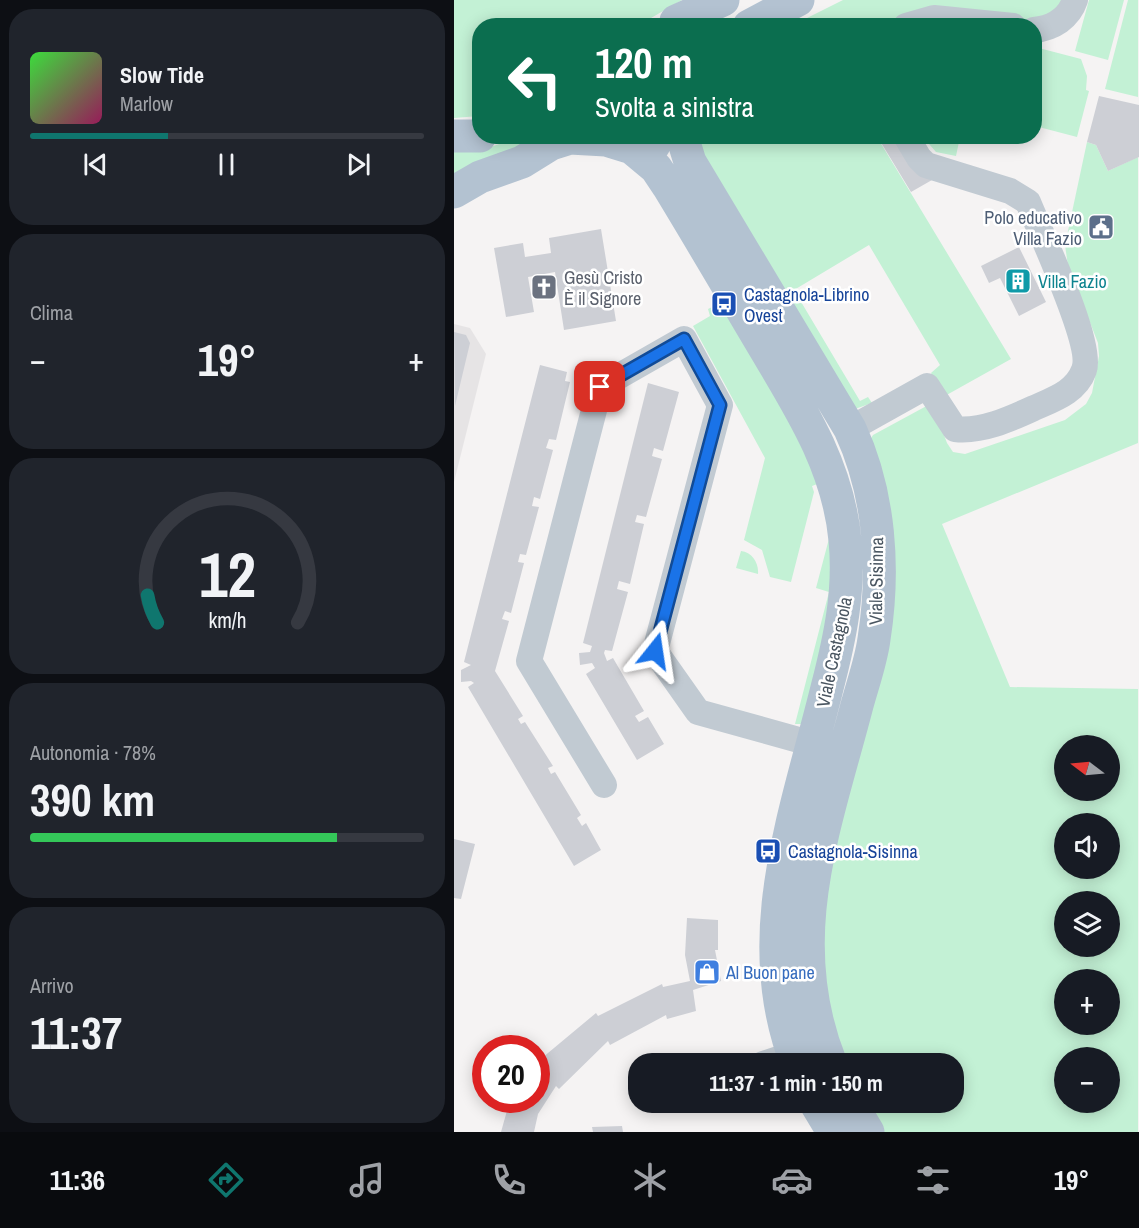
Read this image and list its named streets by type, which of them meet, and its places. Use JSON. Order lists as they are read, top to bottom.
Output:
{
  "streets": {
    "main road": ["Viale Sisinna", "Viale Castagnola"]
  },
  "places": {
    "public building": ["Polo educativo Villa Fazio"],
    "building": ["Villa Fazio"],
    "church": ["Gesù Cristo È il Signore"],
    "bus stop": ["Castagnola-Librino Ovest", "Castagnola-Sisinna"],
    "shop": ["Al Buon pane"]
  },
  "north": "left",
  "page": {
    "turn": ["120 m", "Svolta a sinistra"],
    "song": ["Slow Tide", "Marlow"],
    "tile": [
      "Clima",
      ["Autonomia · 78%", "390 km"],
      ["Arrivo", "11:37"]
    ],
    "heat": ["−", "19°", "+"],
    "map_buttons": ["+", "−"],
    "limit": "20",
    "trip": "11:37 · 1 min · 150 m",
    "tabs": ["11:36", "19°"],
    "gauge": ["12", "km/h"]
  }
}
